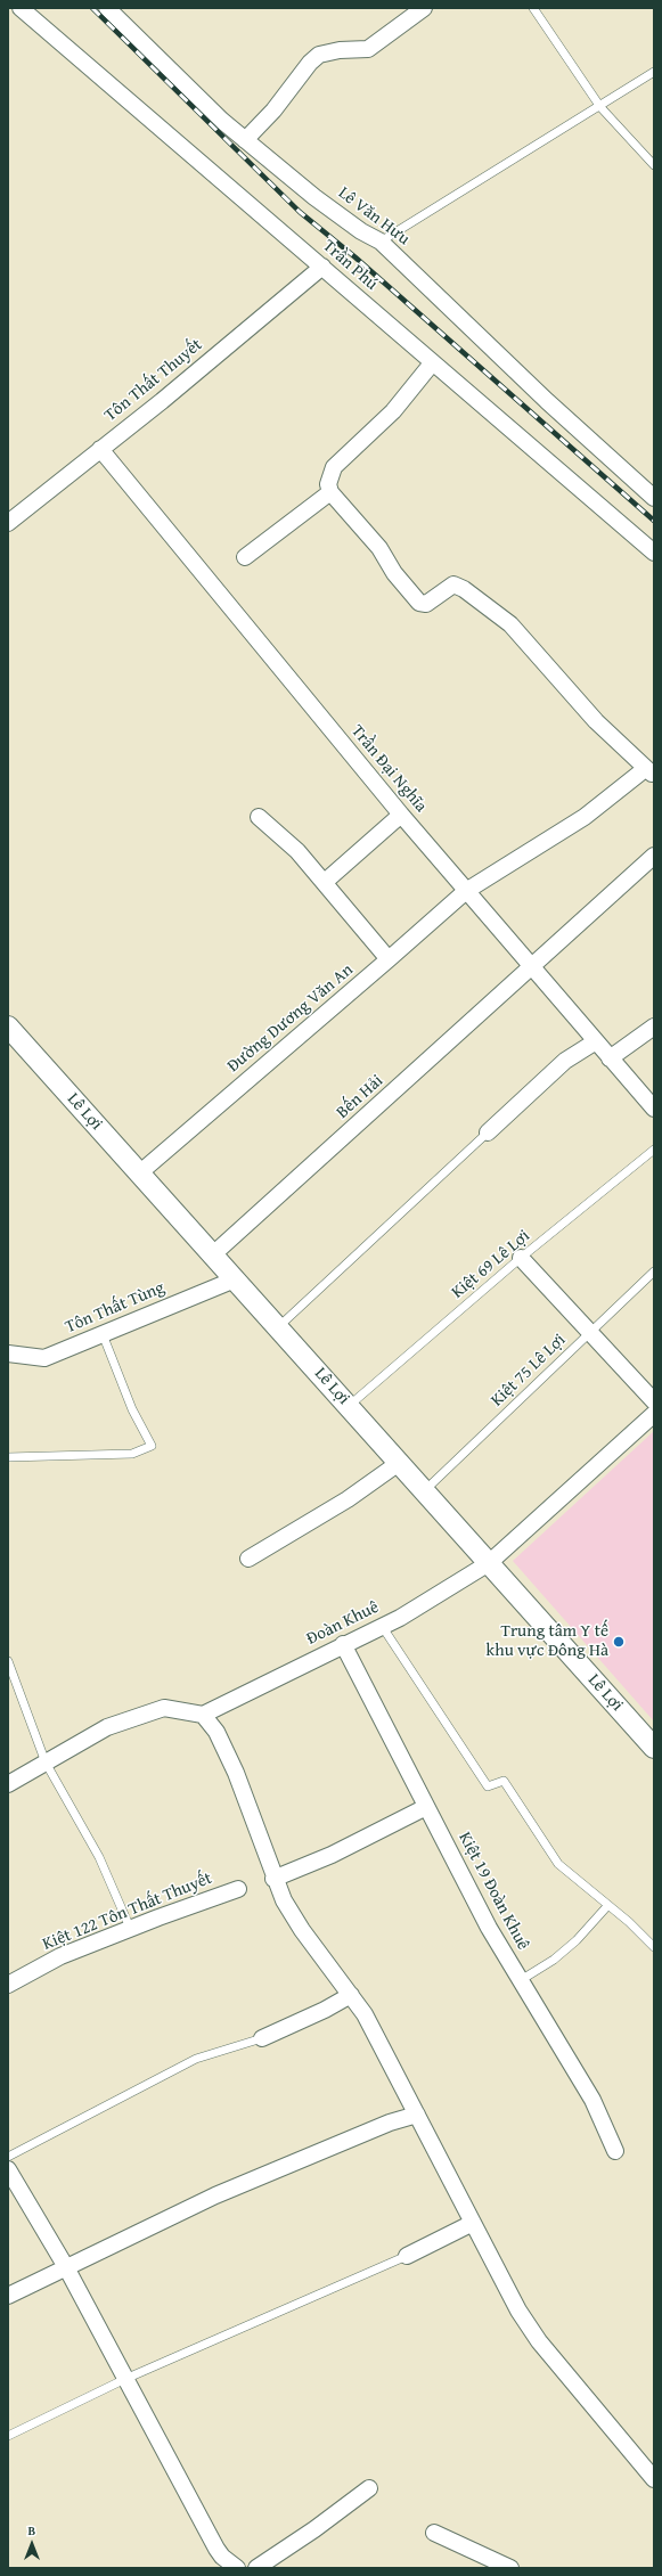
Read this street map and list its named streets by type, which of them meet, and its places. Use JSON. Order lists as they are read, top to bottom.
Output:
{
  "streets": {
    "street": [
      "Lê Văn Hưu",
      "Trần Phú",
      "Tôn Thất Thuyết",
      "Trần Đại Nghĩa",
      "Đường Dương Văn An",
      "Bến Hải",
      "Lê Lợi",
      "Tôn Thất Tùng",
      "Đoàn Khuê",
      "Kiệt 19 Đoàn Khuê",
      "Kiệt 122 Tôn Thất Thuyết"
    ],
    "lane": ["Kiệt 69 Lê Lợi", "Kiệt 75 Lê Lợi"]
  },
  "crossings": [
    ["Trần Phú", "Tôn Thất Thuyết"],
    ["Tôn Thất Thuyết", "Trần Đại Nghĩa"],
    ["Trần Đại Nghĩa", "Đường Dương Văn An"],
    ["Trần Đại Nghĩa", "Bến Hải"],
    ["Đường Dương Văn An", "Lê Lợi"],
    ["Bến Hải", "Lê Lợi"],
    ["Lê Lợi", "Kiệt 69 Lê Lợi"],
    ["Lê Lợi", "Tôn Thất Tùng"],
    ["Lê Lợi", "Kiệt 75 Lê Lợi"],
    ["Lê Lợi", "Đoàn Khuê"],
    ["Đoàn Khuê", "Kiệt 19 Đoàn Khuê"]
  ],
  "places": ["Trung tâm Y tế khu vực Đông Hà"],
  "north": "top"
}
